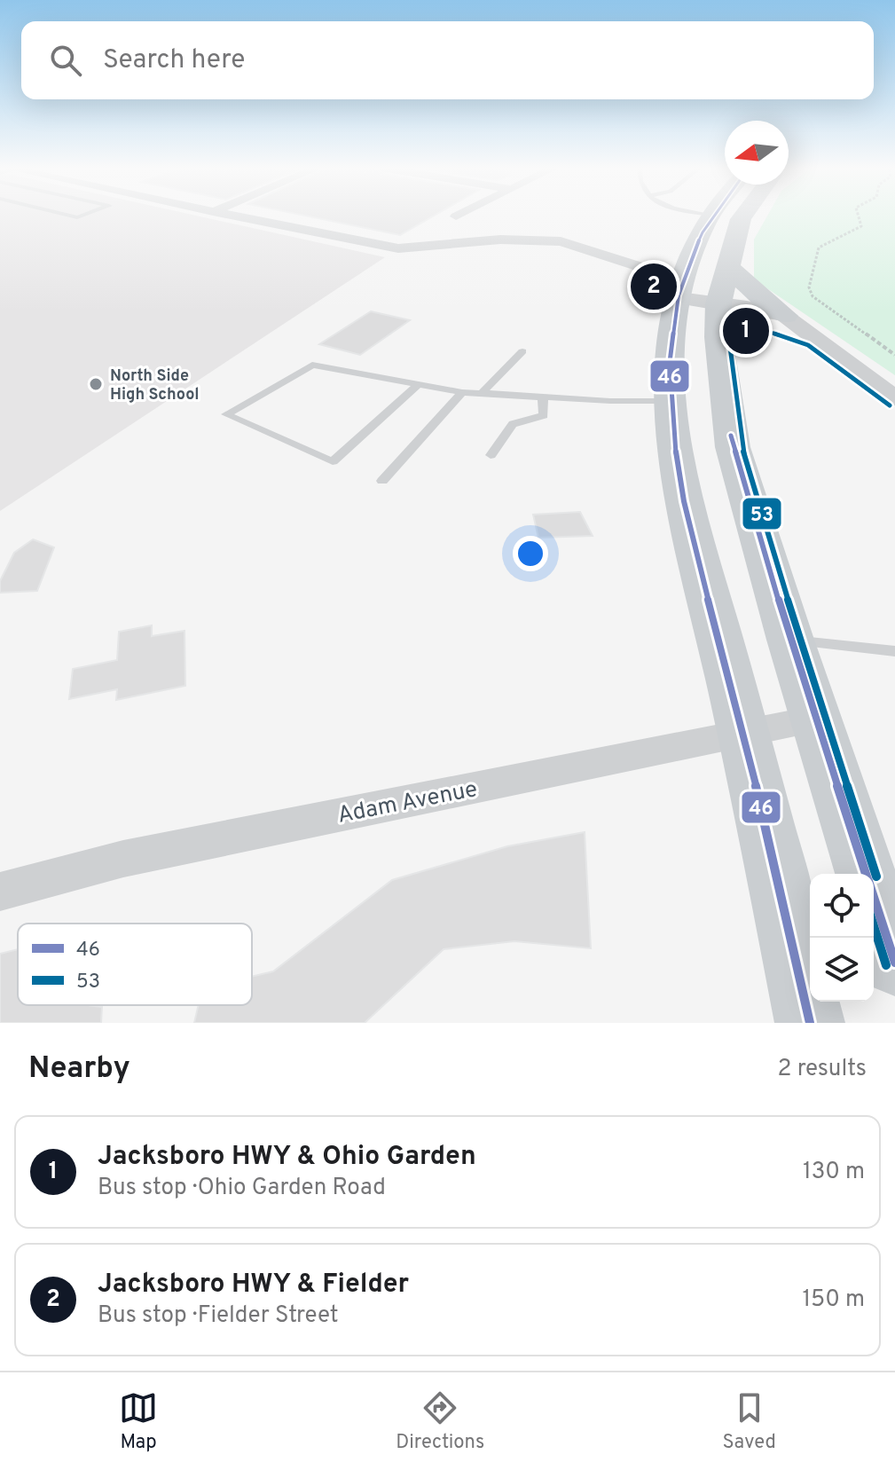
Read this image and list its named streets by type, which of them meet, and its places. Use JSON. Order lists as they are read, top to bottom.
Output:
{
  "streets": {
    "street": ["Adam Avenue"]
  },
  "places": ["North Side High School"],
  "lines": ["transit line 46", "transit line 53"],
  "legend": ["46", "53"],
  "north": "left",
  "page": {
    "search": "Search here",
    "pins": ["2", "1"],
    "heading": ["Nearby", "2 results"],
    "list": [
      {
        "mark": "1",
        "name": "Jacksboro HWY & Ohio Garden",
        "note": "Bus stop · Ohio Garden Road",
        "value": "130 m"
      },
      {
        "mark": "2",
        "name": "Jacksboro HWY & Fielder",
        "note": "Bus stop · Fielder Street",
        "value": "150 m"
      }
    ],
    "nav": ["Map", "Directions", "Saved"]
  }
}
